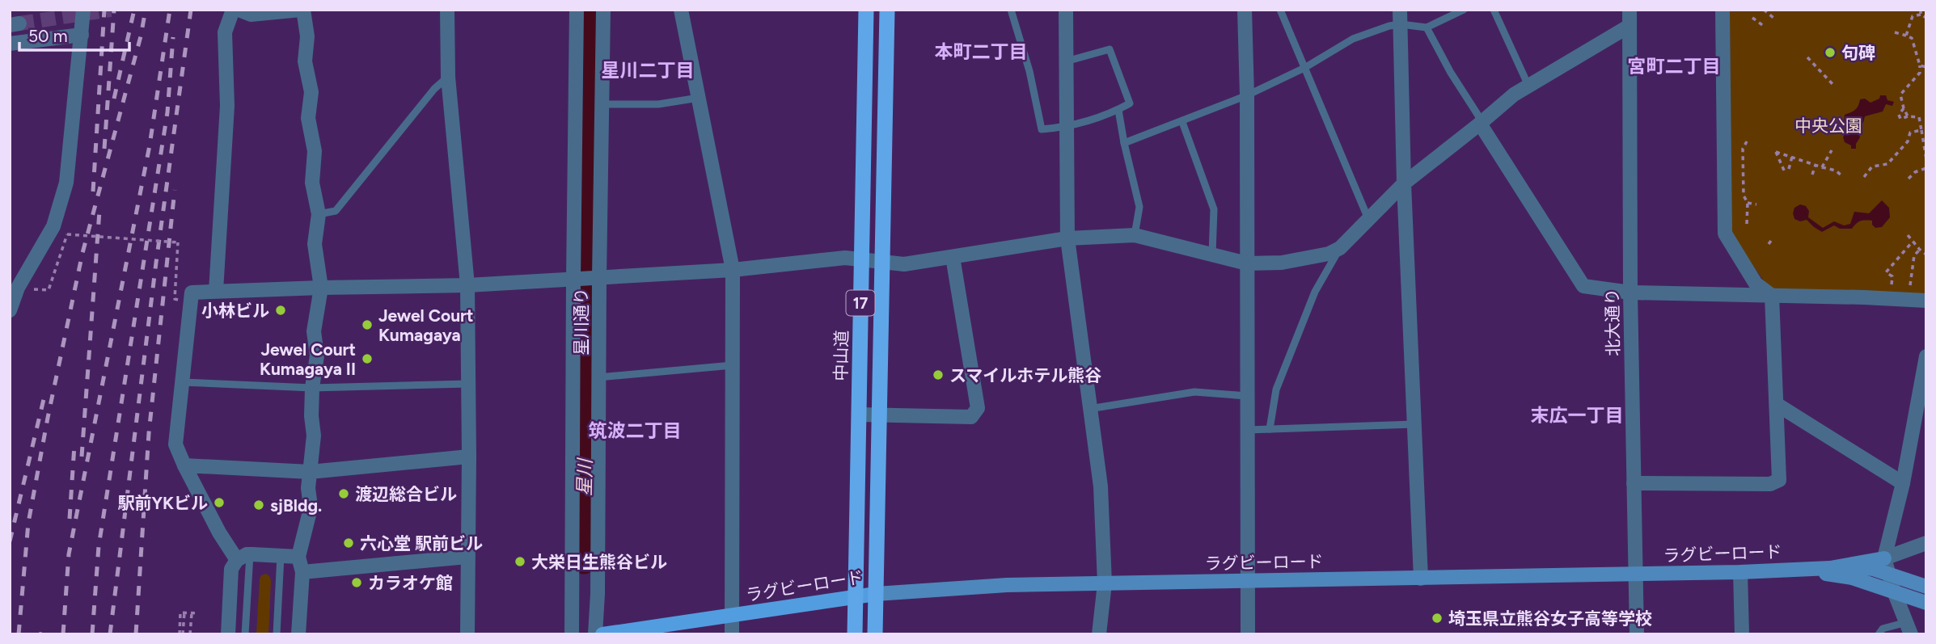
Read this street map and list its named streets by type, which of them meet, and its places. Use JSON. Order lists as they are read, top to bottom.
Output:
{
  "streets": {
    "highway": ["17", "中山道"],
    "main road": ["ラグビーロード"],
    "street": ["星川通り", "北大通り"]
  },
  "crossings": [
    ["17", "ラグビーロード"],
    ["北大通り", "ラグビーロード"],
    ["中山道", "ラグビーロード"]
  ],
  "districts": [
    "本町二丁目",
    "宮町二丁目",
    "星川二丁目",
    "末広一丁目",
    "筑波二丁目"
  ],
  "water": ["星川"],
  "parks": ["中央公園"],
  "places": [
    "句碑",
    "小林ビル",
    "Jewel Court Kumagaya",
    "Jewel Court Kumagaya II",
    "スマイルホテル熊谷",
    "渡辺総合ビル",
    "駅前YKビル",
    "sjBldg.",
    "六心堂 駅前ビル",
    "大栄日生熊谷ビル",
    "カラオケ館",
    "埼玉県立熊谷女子高等学校"
  ],
  "scale_bar": "50 m"
}
